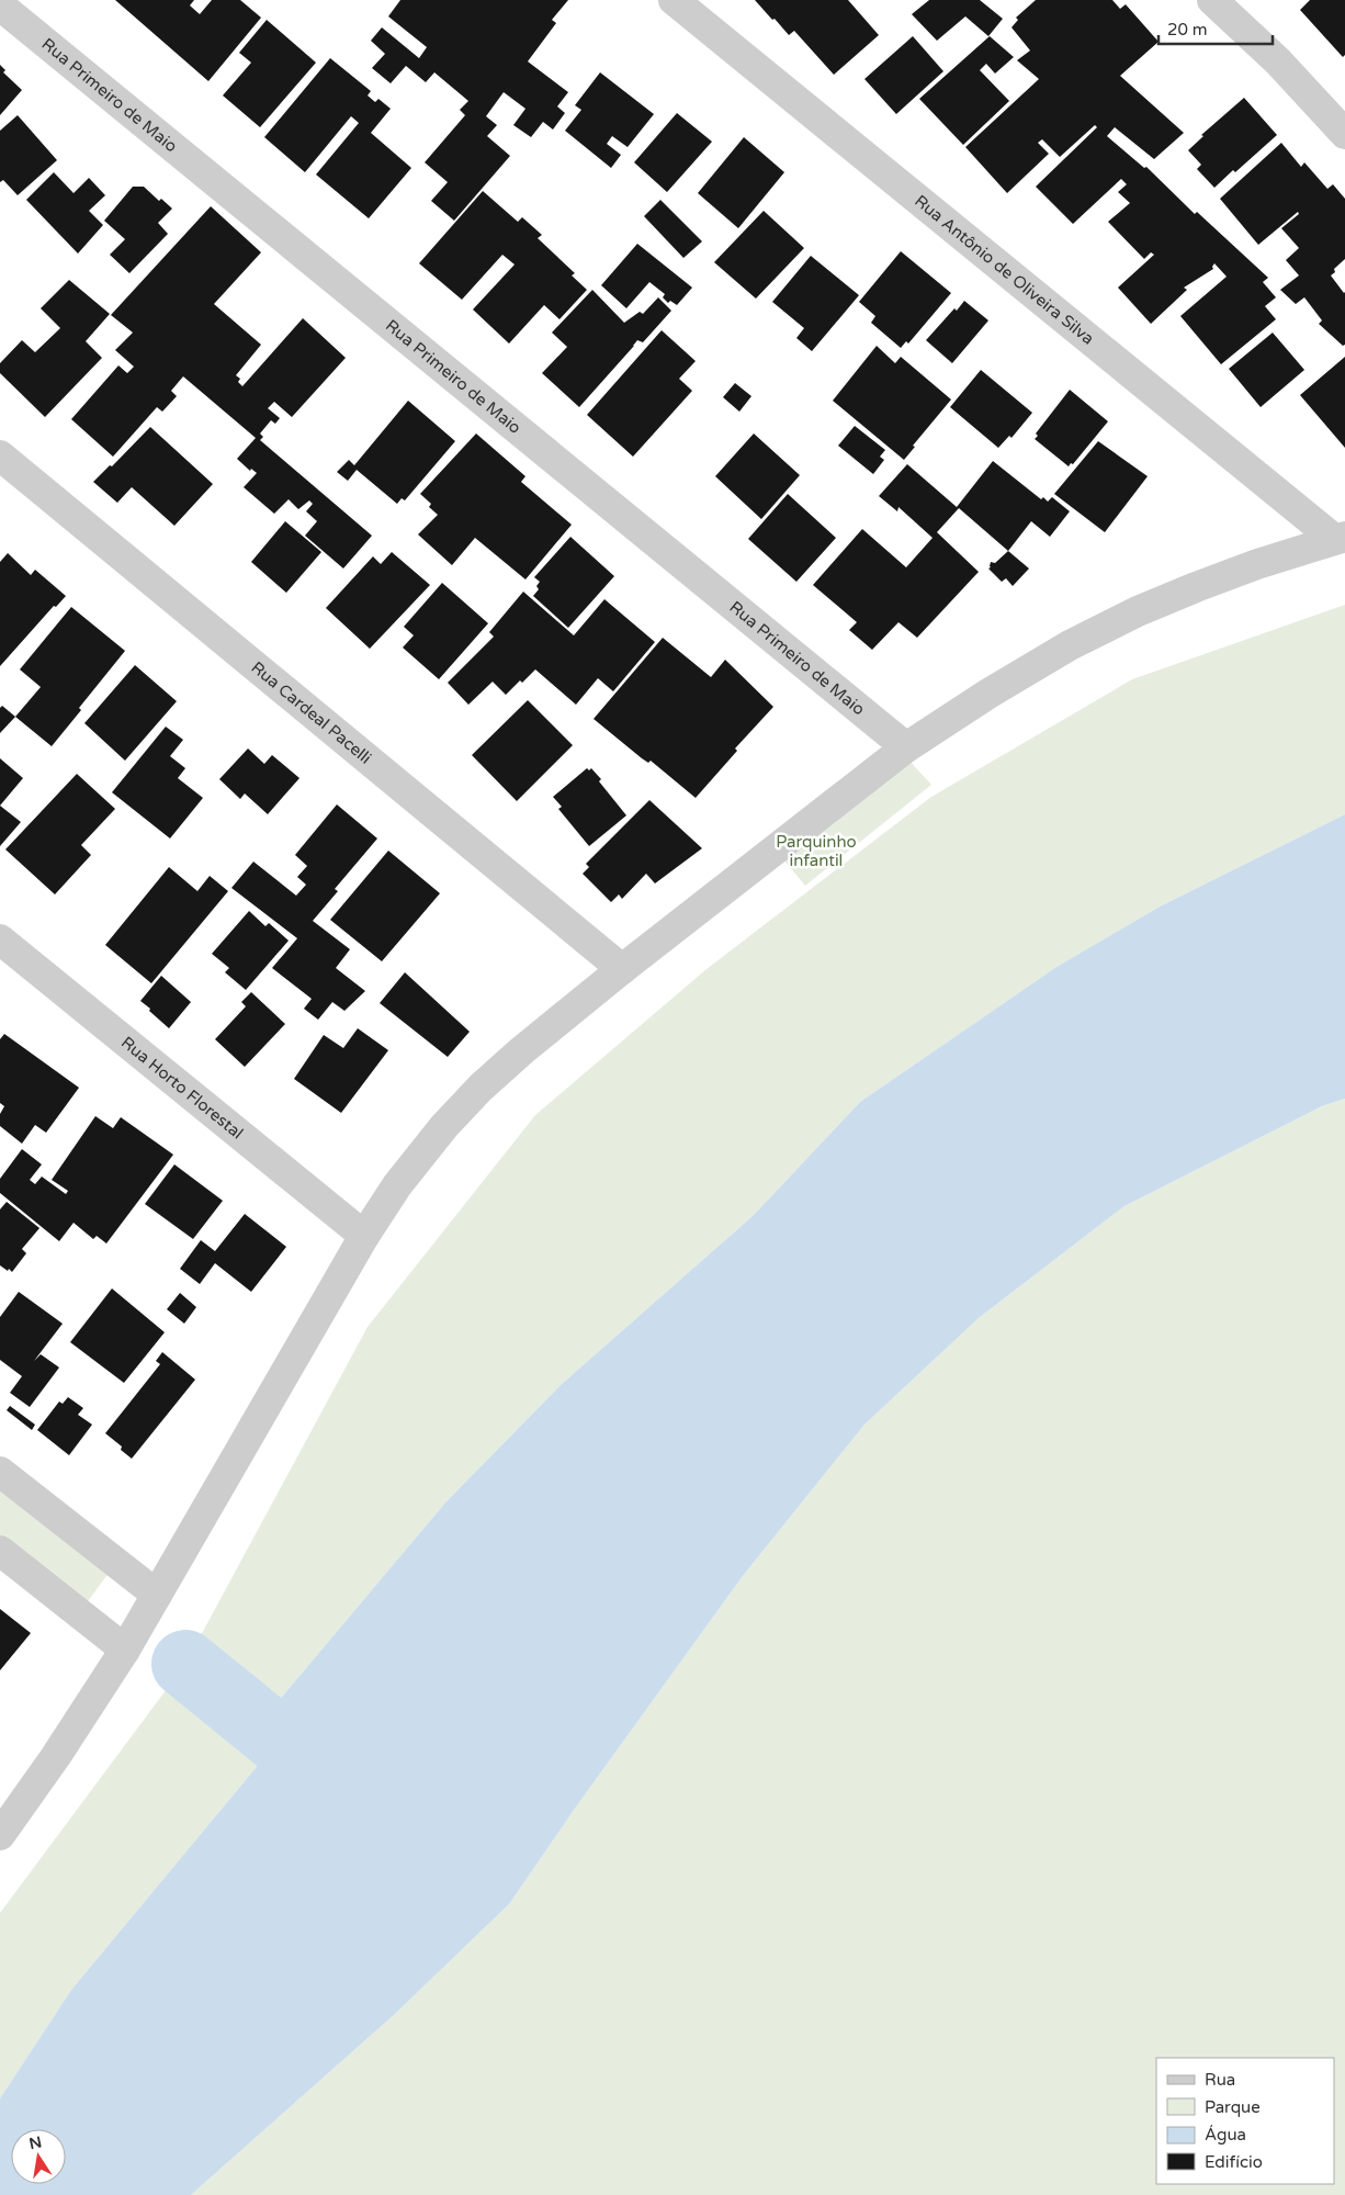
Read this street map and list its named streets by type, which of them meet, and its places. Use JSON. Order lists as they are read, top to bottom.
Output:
{
  "streets": {
    "street": [
      "Rua Primeiro de Maio",
      "Rua Antônio de Oliveira Silva",
      "Rua Cardeal Pacelli",
      "Rua Horto Florestal"
    ]
  },
  "parks": ["Parquinho infantil"],
  "legend": [
    "Rua",
    "Parque",
    "Água",
    "Edifício"
  ],
  "scale_bar": "20 m",
  "north": "top"
}
